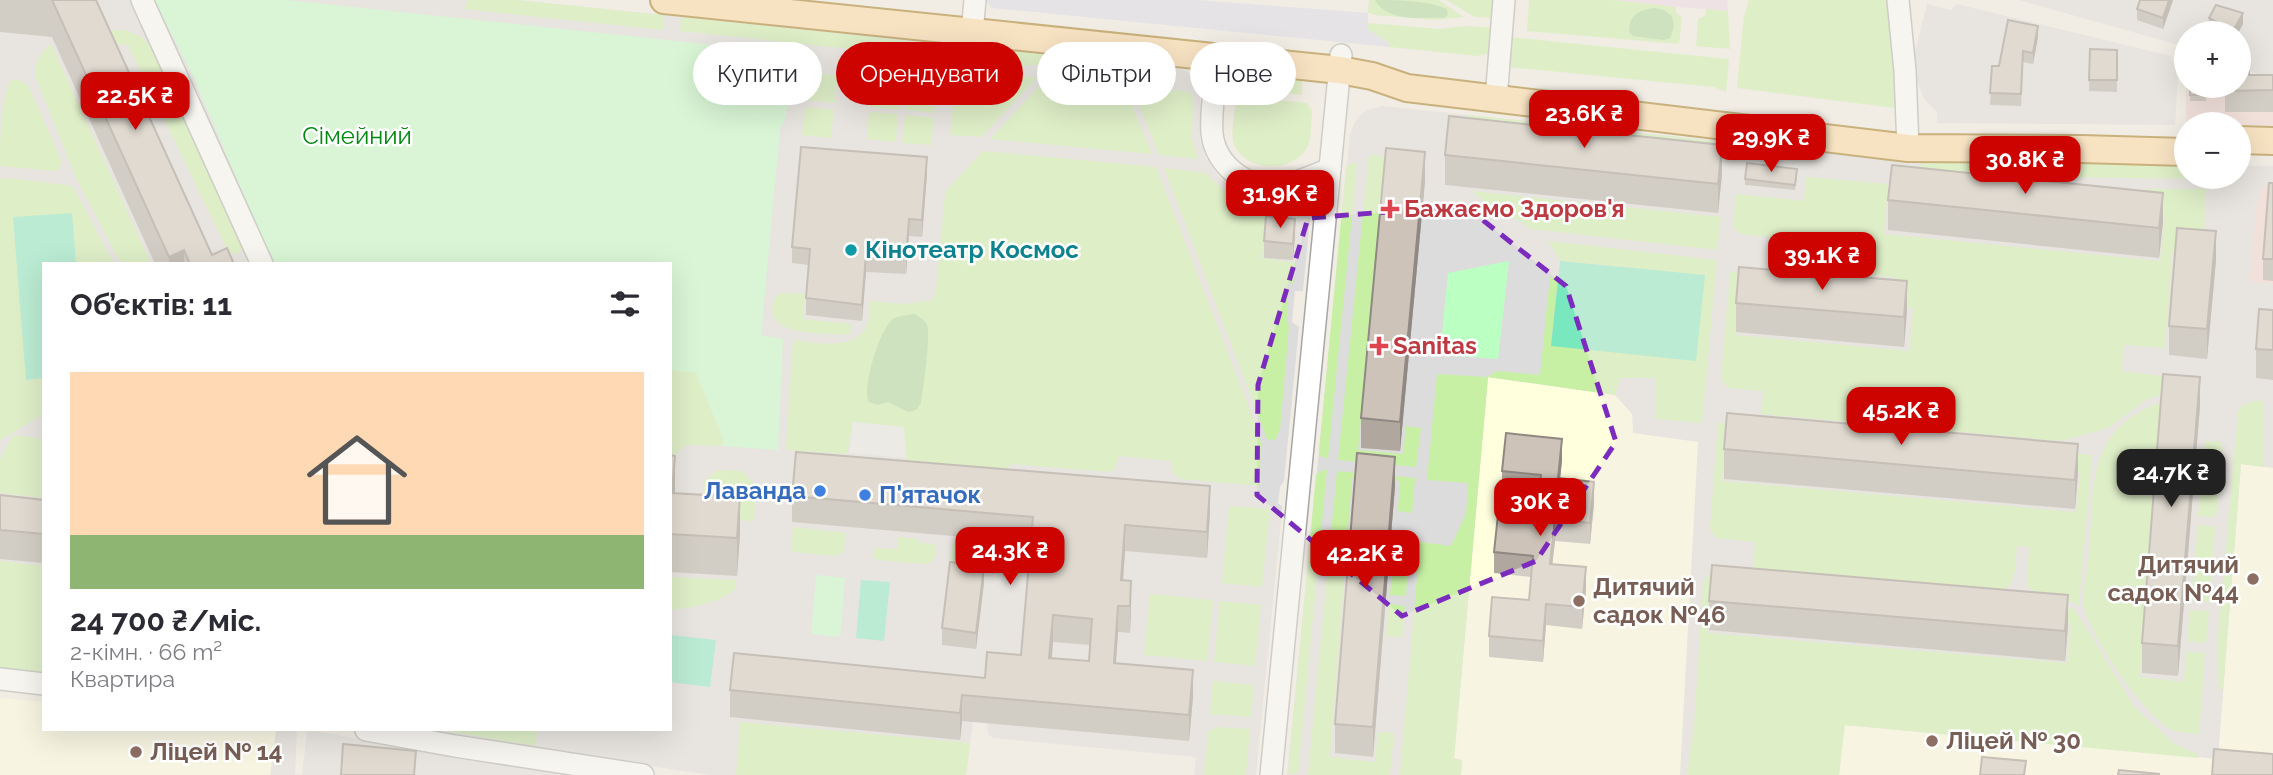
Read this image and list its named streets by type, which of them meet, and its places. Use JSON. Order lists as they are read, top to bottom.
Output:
{
  "parks": ["Сімейний"],
  "places": {
    "health": ["Бажаємо Здоров'я", "Sanitas"],
    "other": [
      "Кінотеатр Космос",
      "Лаванда",
      "П'ятачок",
      "Дитячий садок №44",
      "Дитячий садок №46",
      "Ліцей № 30",
      "Ліцей № 14"
    ]
  },
  "page": {
    "map_buttons": ["+", "−"],
    "chip": [
      "Купити",
      "Орендувати",
      "Фільтри",
      "Нове"
    ],
    "price": [
      "22.5K ₴",
      "23.6K ₴",
      "29.9K ₴",
      "30.8K ₴",
      "31.9K ₴",
      "39.1K ₴",
      "45.2K ₴",
      "24.7K ₴",
      "30K ₴",
      "24.3K ₴",
      "42.2K ₴"
    ],
    "heading": "Об’єктів: 11",
    "list": [
      {
        "name": "24 700 ₴/міс.",
        "note": "2-кімн. · 66 m² · Квартира"
      }
    ]
  }
}
